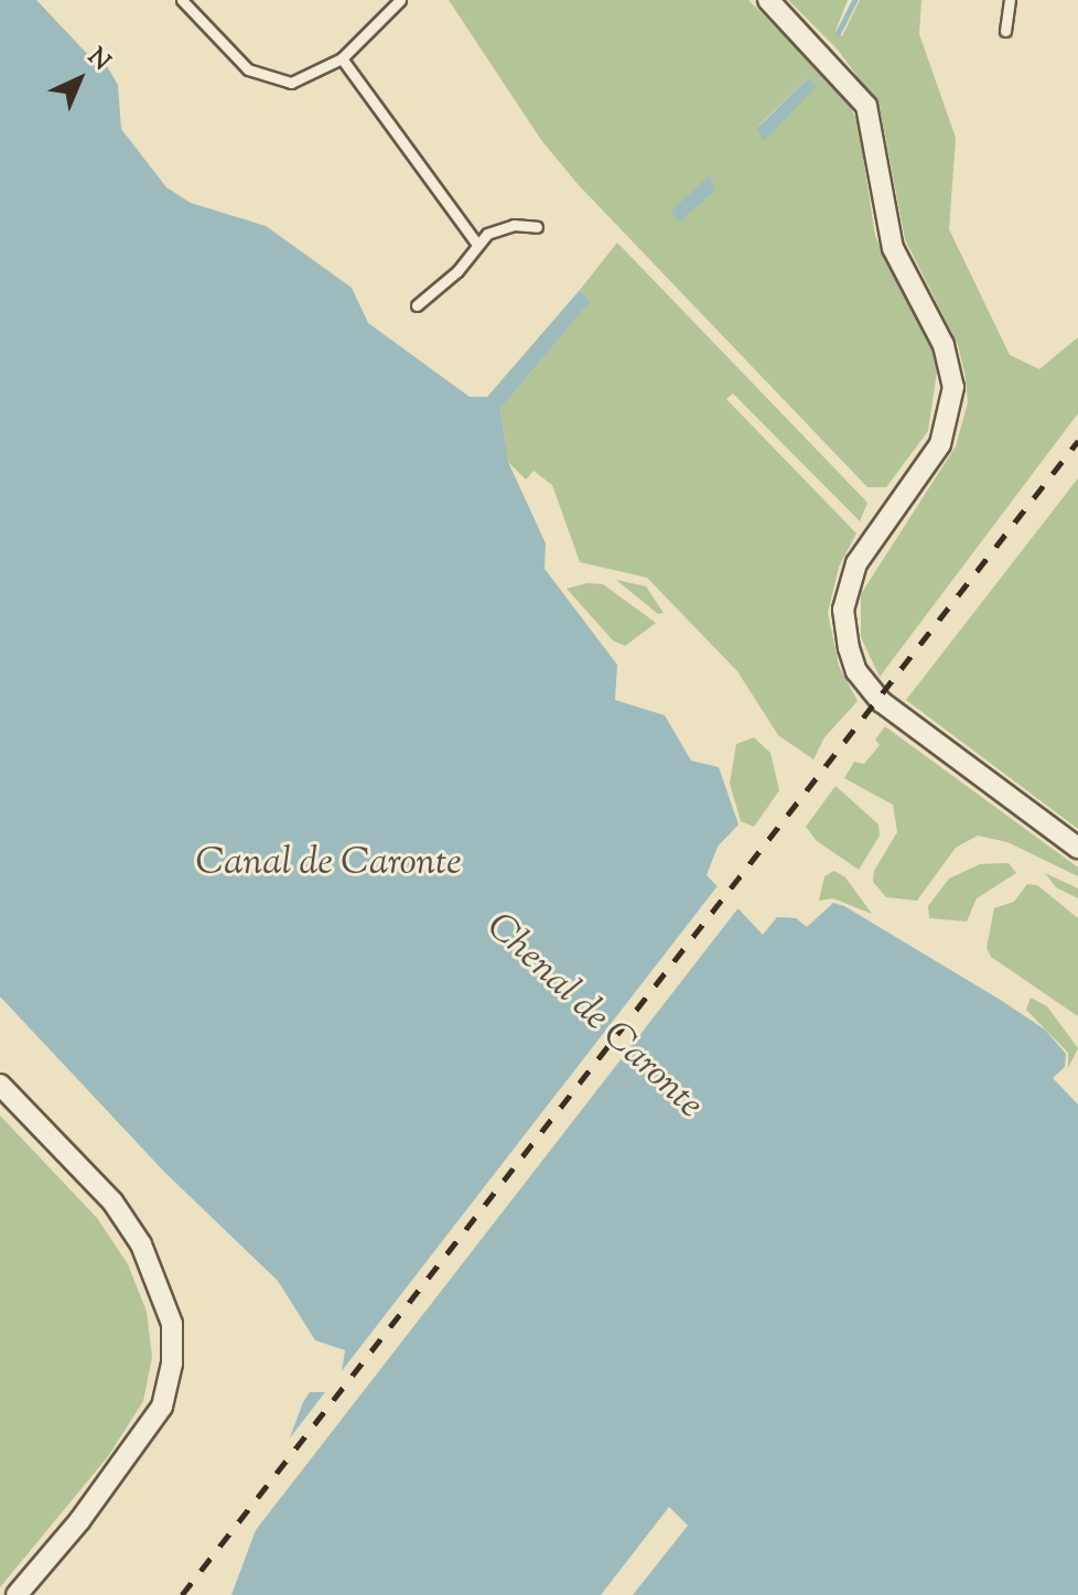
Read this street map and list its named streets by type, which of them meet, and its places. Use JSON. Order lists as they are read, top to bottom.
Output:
{
  "water": ["Canal de Caronte", "Chenal de Caronte"],
  "north": "top right"
}
